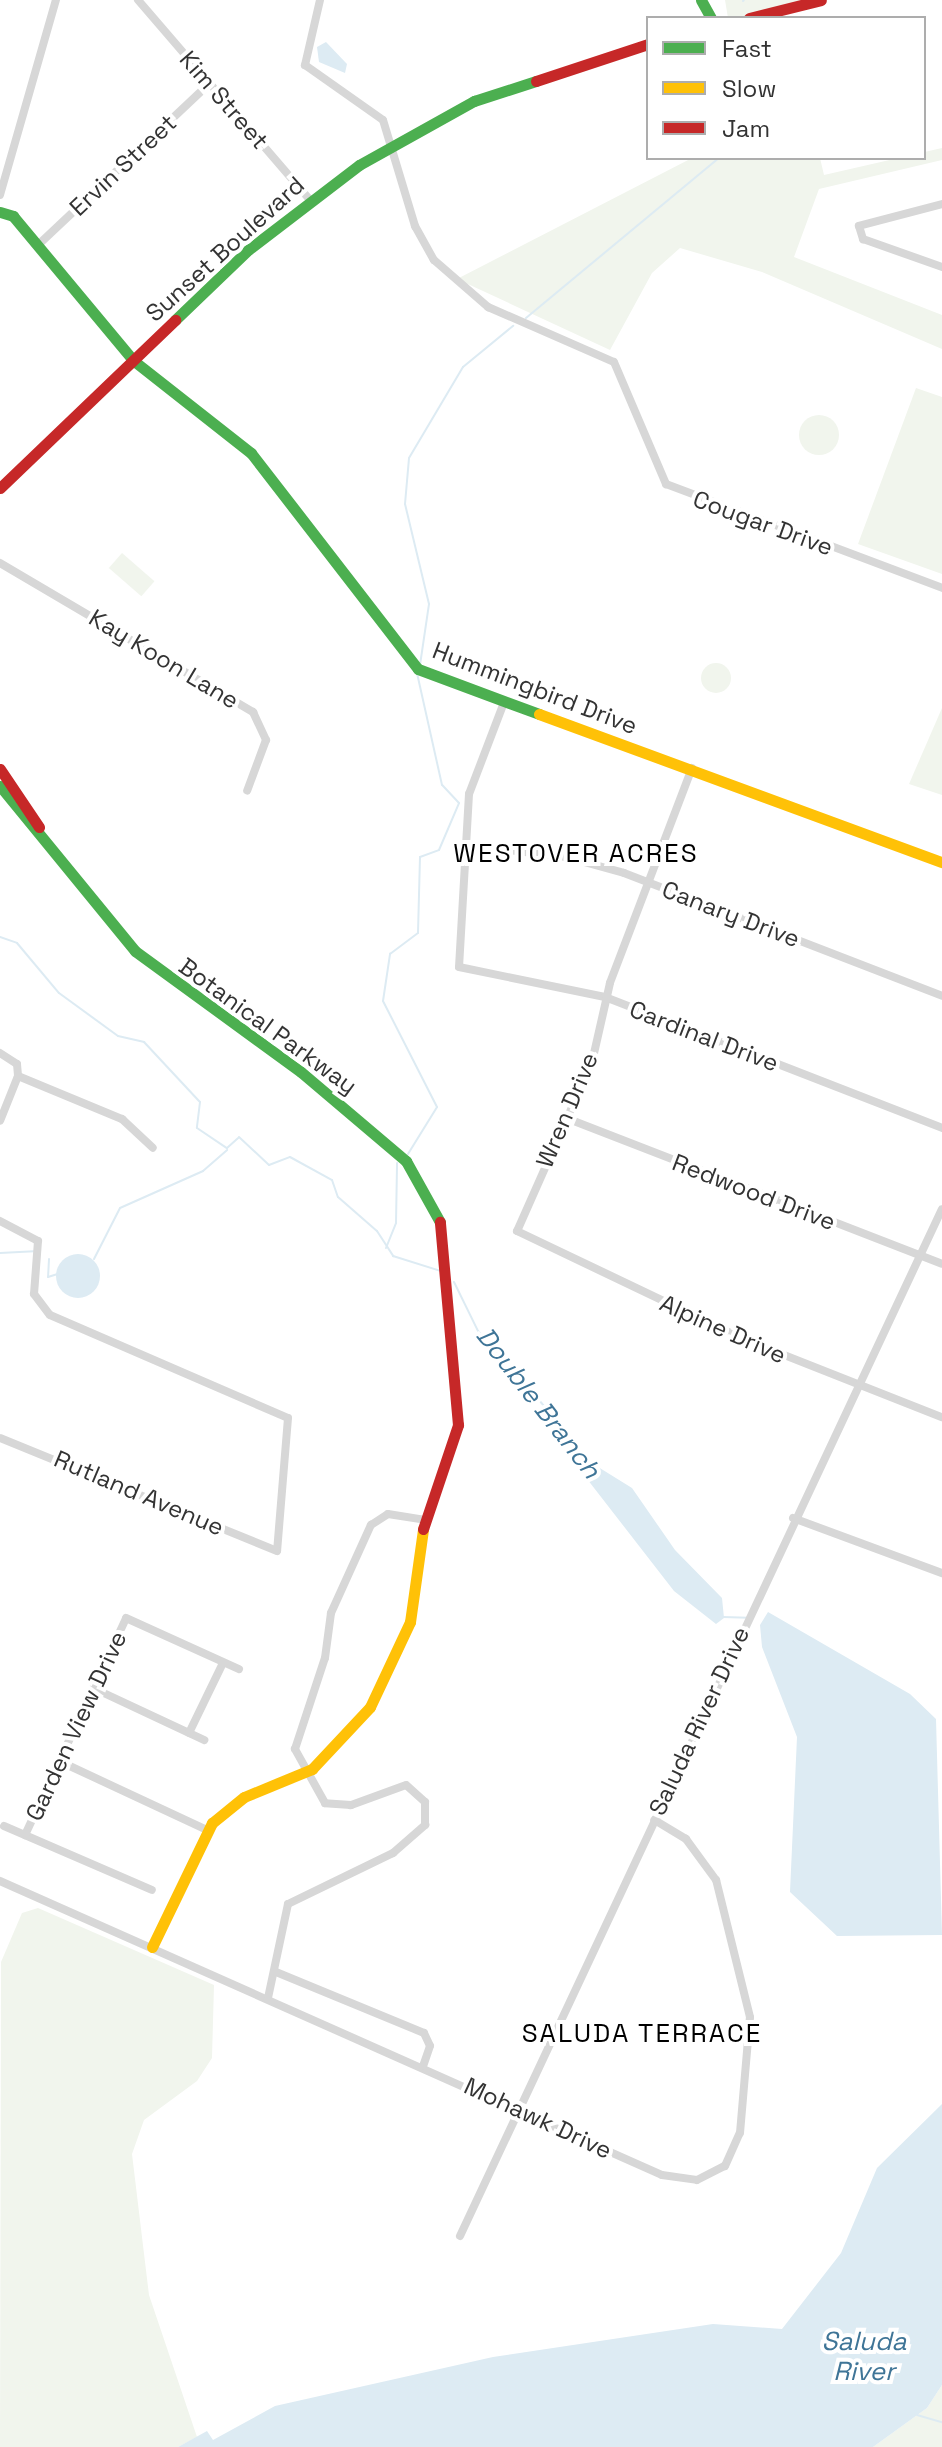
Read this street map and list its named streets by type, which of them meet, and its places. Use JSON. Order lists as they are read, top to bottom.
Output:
{
  "streets": {
    "street": [
      "Kim Street",
      "Ervin Street",
      "Sunset Boulevard",
      "Cougar Drive",
      "Kay Koon Lane",
      "Hummingbird Drive",
      "Canary Drive",
      "Botanical Parkway",
      "Cardinal Drive",
      "Wren Drive",
      "Redwood Drive",
      "Alpine Drive",
      "Rutland Avenue",
      "Saluda River Drive",
      "Garden View Drive",
      "Mohawk Drive"
    ]
  },
  "crossings": [
    ["Kim Street", "Ervin Street"],
    ["Kim Street", "Sunset Boulevard"],
    ["Ervin Street", "Hummingbird Drive"],
    ["Sunset Boulevard", "Cougar Drive"],
    ["Sunset Boulevard", "Hummingbird Drive"],
    ["Hummingbird Drive", "Wren Drive"],
    ["Canary Drive", "Cardinal Drive"],
    ["Canary Drive", "Wren Drive"],
    ["Botanical Parkway", "Mohawk Drive"],
    ["Cardinal Drive", "Wren Drive"],
    ["Wren Drive", "Redwood Drive"],
    ["Wren Drive", "Alpine Drive"],
    ["Redwood Drive", "Saluda River Drive"],
    ["Alpine Drive", "Saluda River Drive"],
    ["Saluda River Drive", "Mohawk Drive"]
  ],
  "districts": ["WESTOVER ACRES", "SALUDA TERRACE"],
  "water": ["Double Branch", "Saluda River"],
  "legend": ["Fast", "Slow", "Jam"]
}
